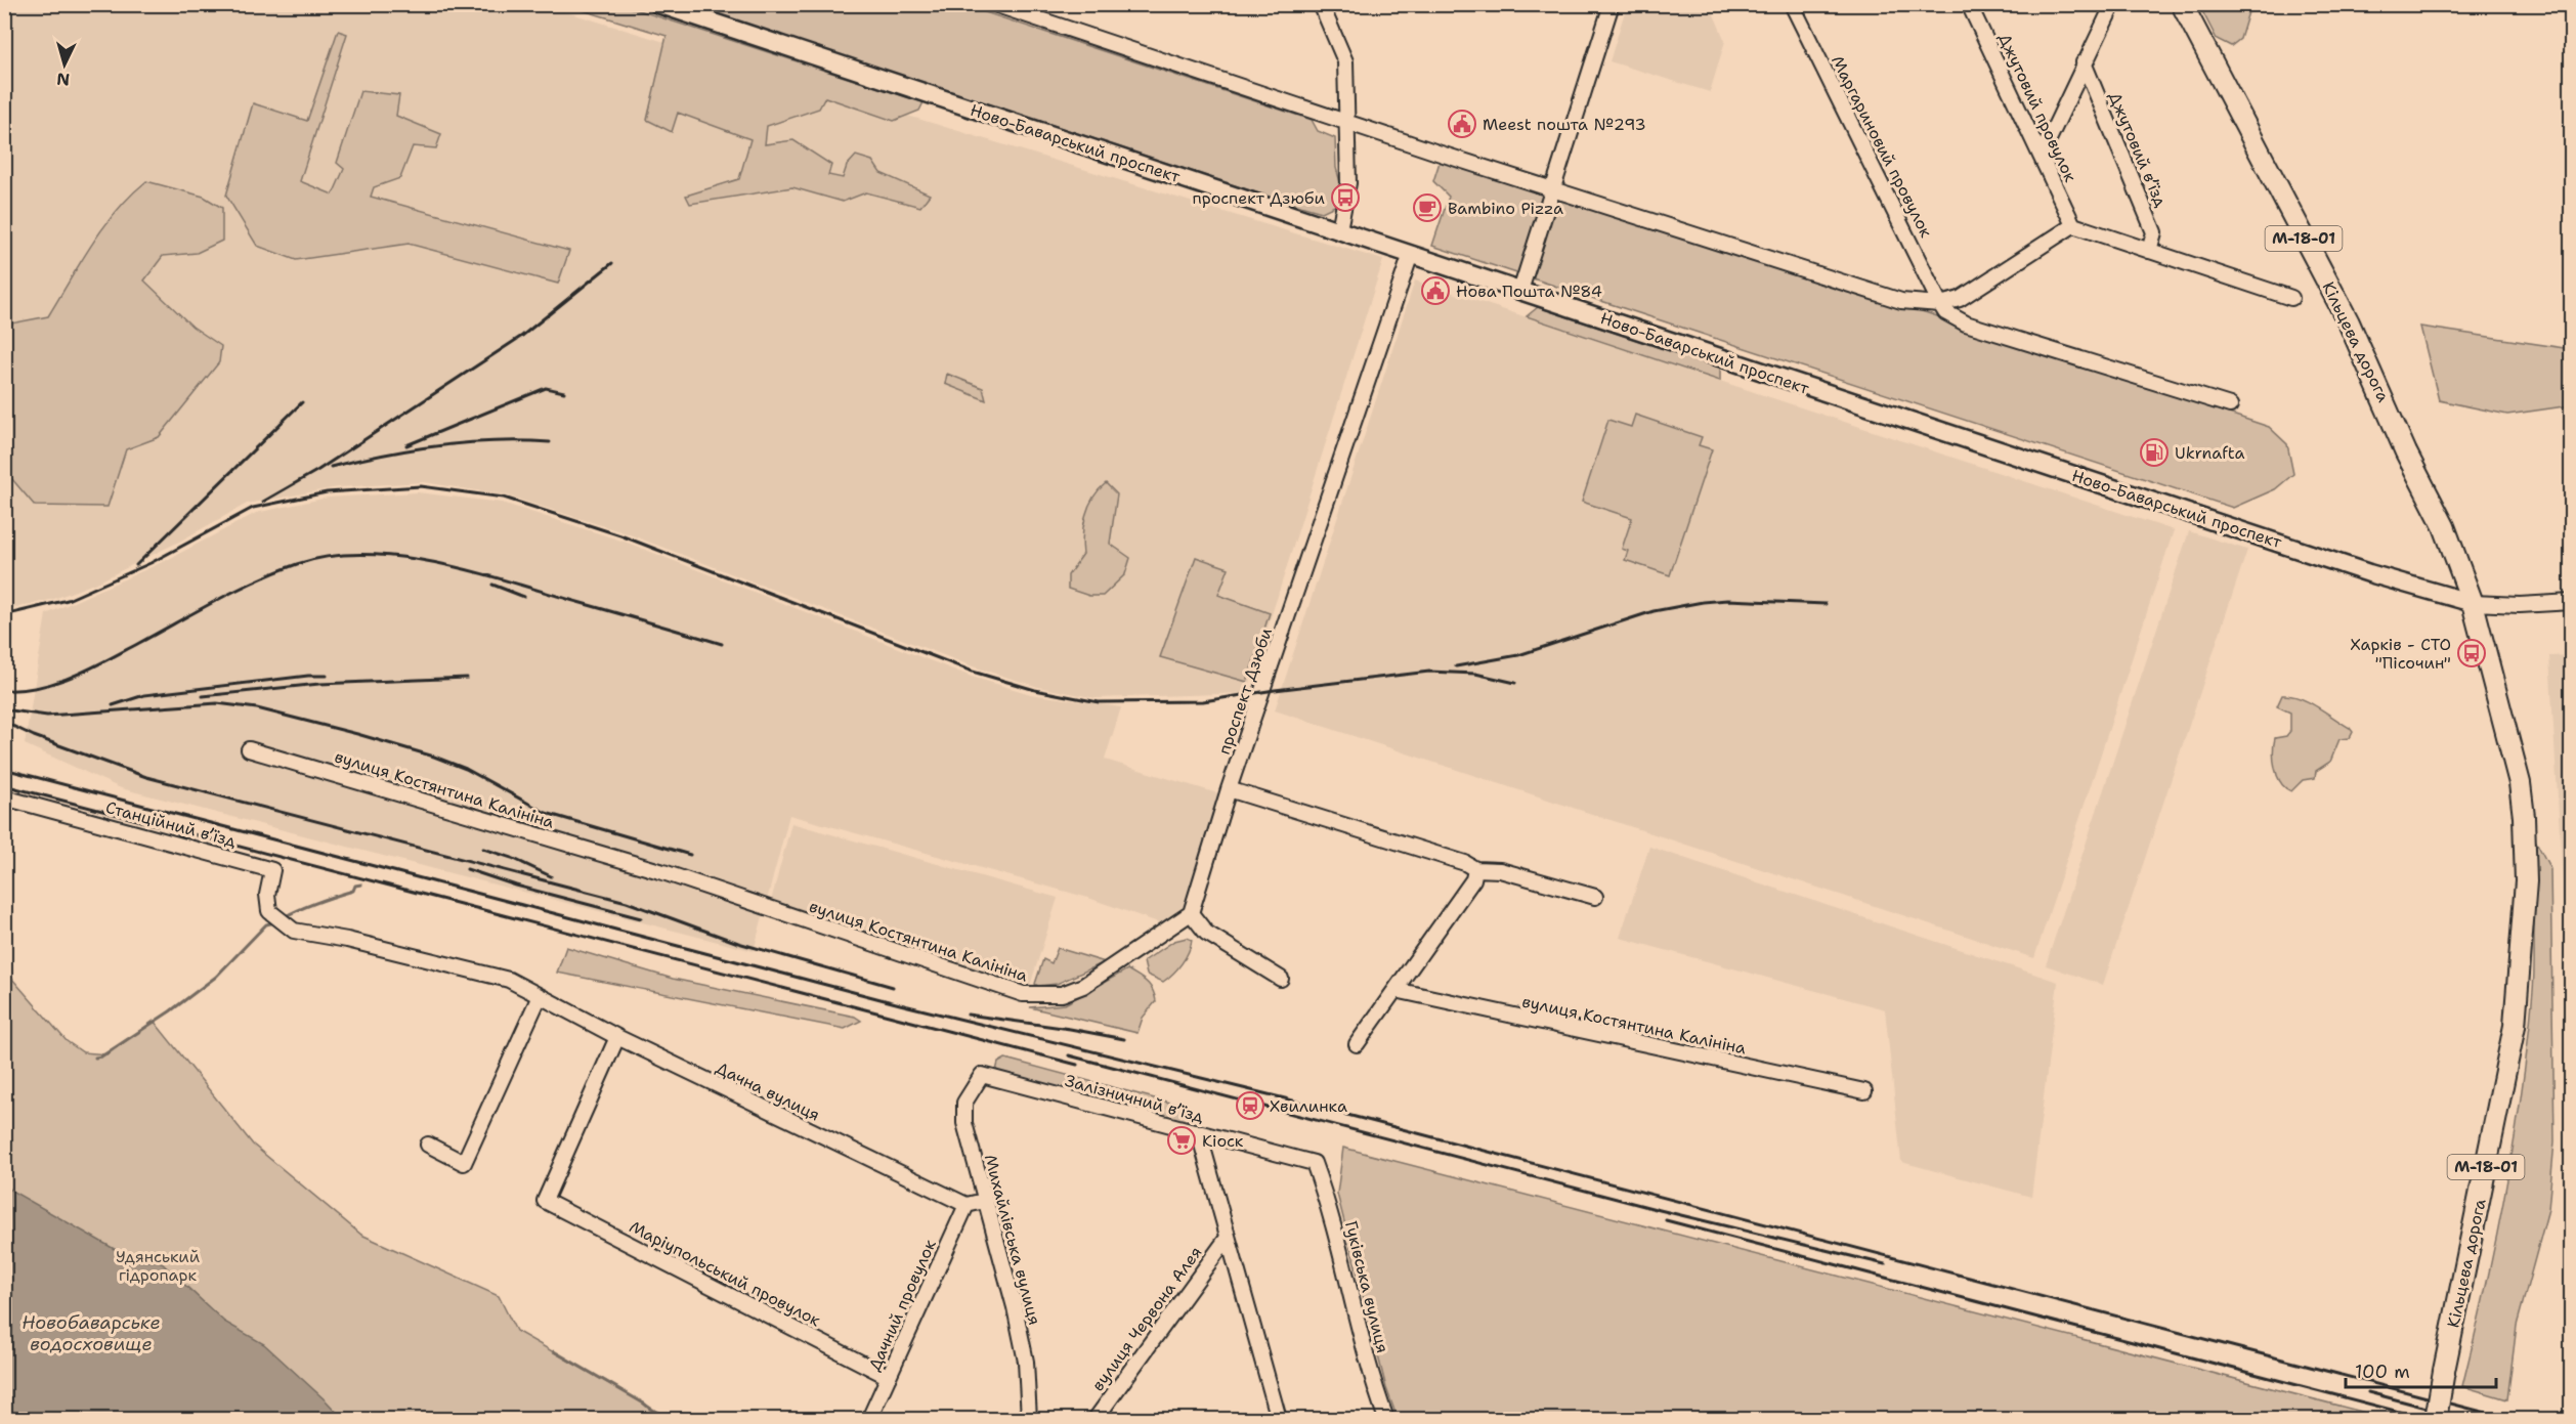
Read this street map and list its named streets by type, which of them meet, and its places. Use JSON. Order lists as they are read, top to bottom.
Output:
{
  "streets": {
    "highway": ["М-18-01", "Кільцева дорога"],
    "main road": ["Ново-Баварський проспект"],
    "street": [
      "Джутовий провулок",
      "Маргариновий провулок",
      "Джутовий в’їзд",
      "проспект Дзюби",
      "вулиця Костянтина Калініна",
      "Станційний в’їзд",
      "Дачна вулиця",
      "Залізничний в’їзд",
      "Михайлівська вулиця",
      "Маріупольський провулок",
      "Гуківська вулиця",
      "Дачний провулок",
      "вулиця Червона Алея"
    ]
  },
  "crossings": [
    ["Ново-Баварський проспект", "Кільцева дорога"],
    ["Ново-Баварський проспект", "проспект Дзюби"],
    ["Станційний в’їзд", "Дачна вулиця"],
    ["Дачна вулиця", "Маріупольський провулок"],
    ["Дачна вулиця", "Дачний провулок"],
    ["Залізничний в’їзд", "Михайлівська вулиця"],
    ["Залізничний в’їзд", "Гуківська вулиця"],
    ["Залізничний в’їзд", "вулиця Червона Алея"],
    ["Маріупольський провулок", "Дачний провулок"]
  ],
  "water": ["Новобаварське водосховище"],
  "parks": ["Удянський гідропарк"],
  "places": {
    "public building": ["Meest пошта №293", "Нова Пошта №84"],
    "bus stop": ["проспект Дзюби", "Харків - СТО \"Пісочин\""],
    "cafe": ["Bambino Pizza"],
    "fuel station": ["Ukrnafta"],
    "station": ["Хвилинка"],
    "supermarket": ["Кіоск"]
  },
  "scale_bar": "100 m",
  "north": "bottom"
}
